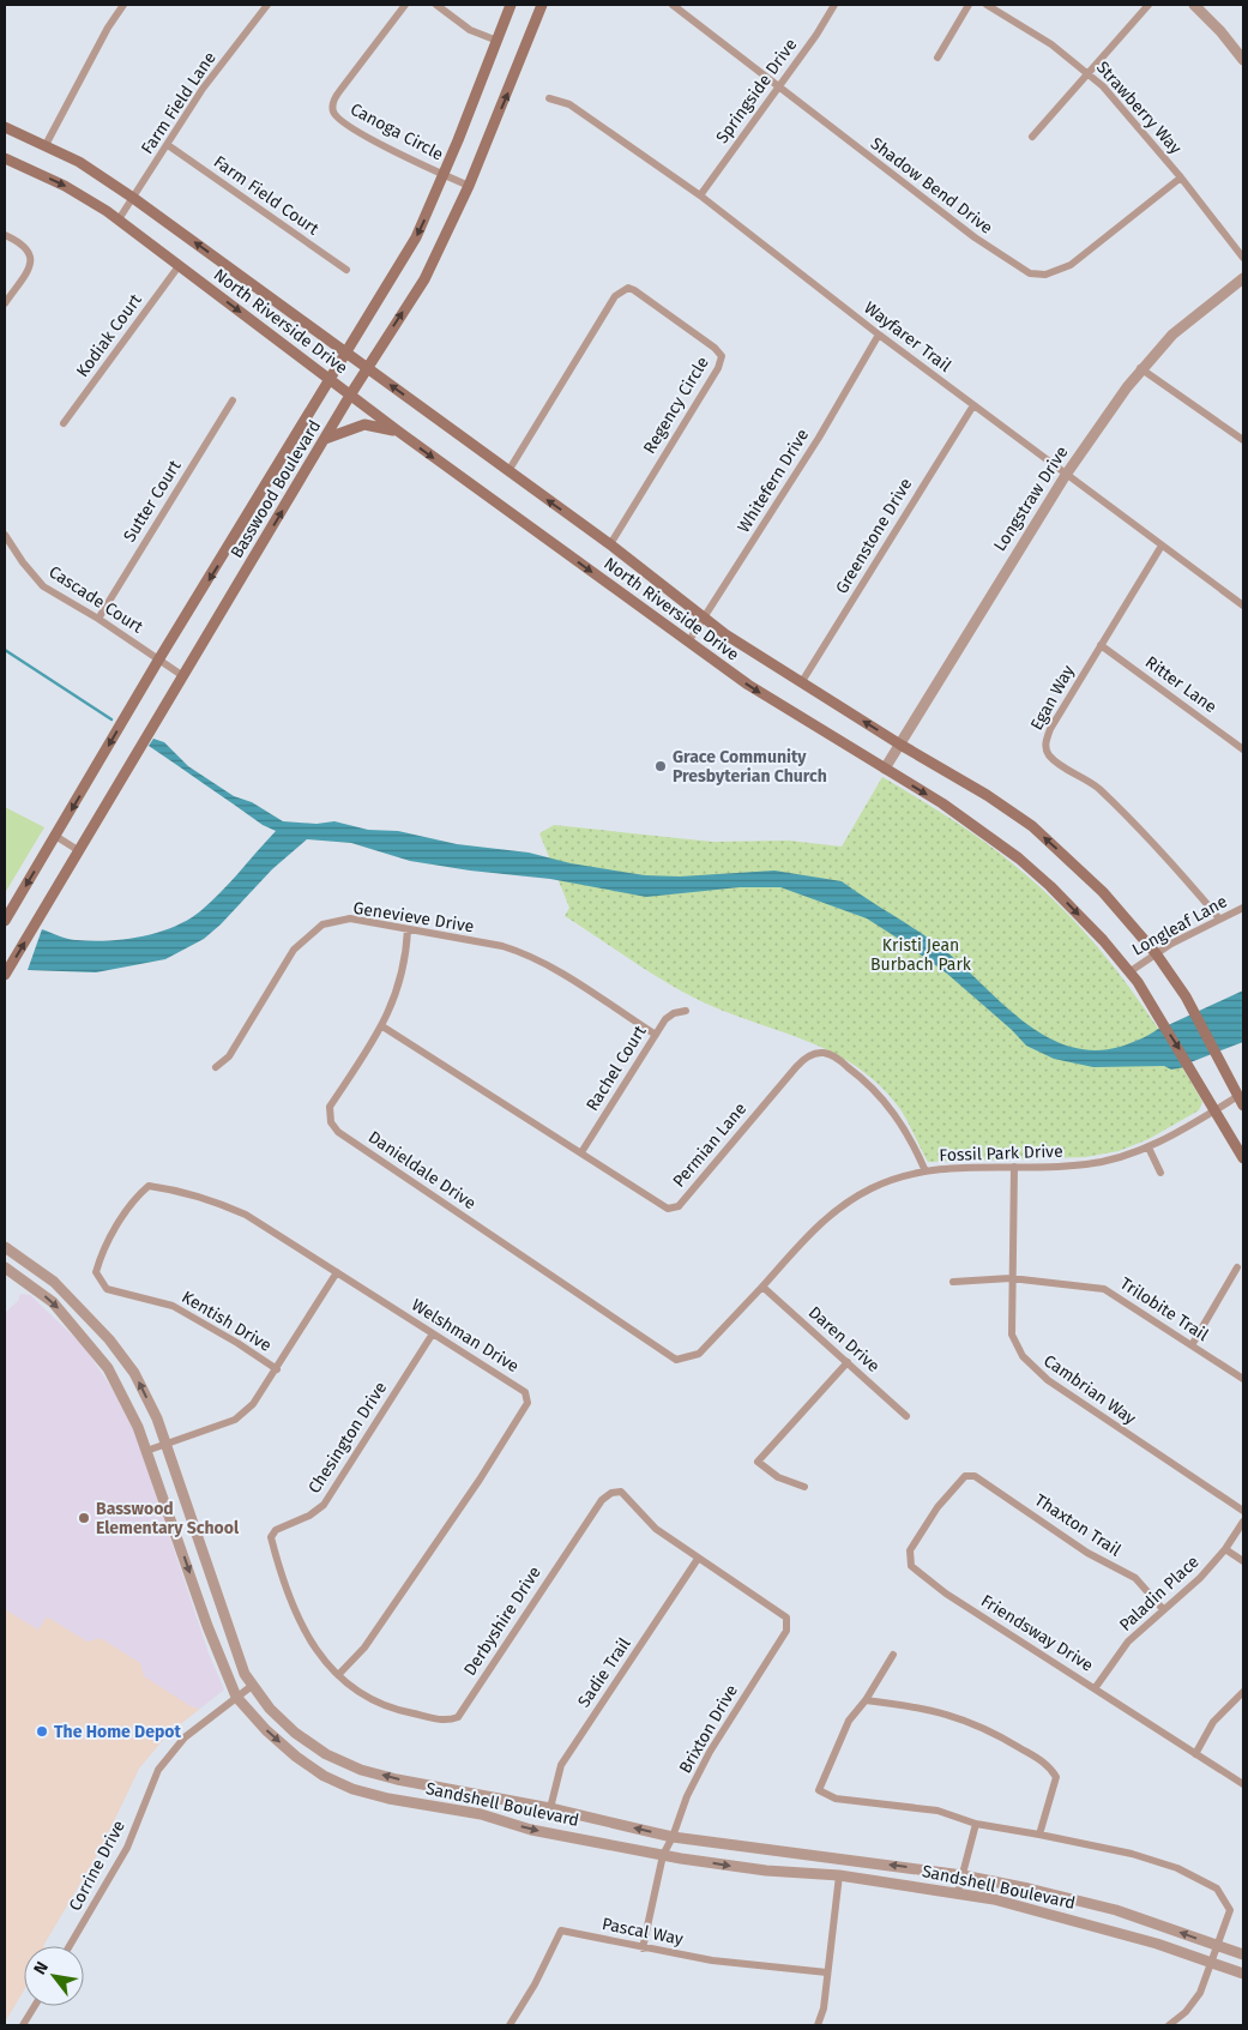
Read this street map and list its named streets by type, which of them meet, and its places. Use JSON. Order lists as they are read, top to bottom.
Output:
{
  "streets": {
    "main road": ["North Riverside Drive", "Basswood Boulevard"],
    "street": [
      "Springside Drive",
      "Farm Field Lane",
      "Strawberry Way",
      "Canoga Circle",
      "Shadow Bend Drive",
      "Farm Field Court",
      "Kodiak Court",
      "Wayfarer Trail",
      "Regency Circle",
      "Whitefern Drive",
      "Longstraw Drive",
      "Sutter Court",
      "Greenstone Drive",
      "Cascade Court",
      "Ritter Lane",
      "Egan Way",
      "Genevieve Drive",
      "Longleaf Lane",
      "Rachel Court",
      "Permian Lane",
      "Fossil Park Drive",
      "Danieldale Drive",
      "Trilobite Trail",
      "Kentish Drive",
      "Welshman Drive",
      "Daren Drive",
      "Cambrian Way",
      "Chesington Drive",
      "Thaxton Trail",
      "Paladin Place",
      "Derbyshire Drive",
      "Friendsway Drive",
      "Sadie Trail",
      "Brixton Drive",
      "Sandshell Boulevard",
      "Corrine Drive",
      "Pascal Way"
    ]
  },
  "crossings": [
    ["Springside Drive", "Shadow Bend Drive"],
    ["Springside Drive", "Wayfarer Trail"],
    ["Farm Field Lane", "Farm Field Court"],
    ["Farm Field Lane", "North Riverside Drive"],
    ["Strawberry Way", "Shadow Bend Drive"],
    ["Canoga Circle", "Basswood Boulevard"],
    ["North Riverside Drive", "Kodiak Court"],
    ["North Riverside Drive", "Regency Circle"],
    ["North Riverside Drive", "Whitefern Drive"],
    ["North Riverside Drive", "Basswood Boulevard"],
    ["North Riverside Drive", "Longstraw Drive"],
    ["North Riverside Drive", "Greenstone Drive"],
    ["North Riverside Drive", "Longleaf Lane"],
    ["North Riverside Drive", "Fossil Park Drive"],
    ["Wayfarer Trail", "Whitefern Drive"],
    ["Wayfarer Trail", "Longstraw Drive"],
    ["Wayfarer Trail", "Greenstone Drive"],
    ["Wayfarer Trail", "Egan Way"],
    ["Basswood Boulevard", "Cascade Court"],
    ["Sutter Court", "Cascade Court"],
    ["Ritter Lane", "Egan Way"],
    ["Egan Way", "Longleaf Lane"],
    ["Genevieve Drive", "Rachel Court"],
    ["Genevieve Drive", "Danieldale Drive"],
    ["Rachel Court", "Permian Lane"],
    ["Permian Lane", "Fossil Park Drive"],
    ["Permian Lane", "Danieldale Drive"],
    ["Fossil Park Drive", "Danieldale Drive"],
    ["Fossil Park Drive", "Daren Drive"],
    ["Fossil Park Drive", "Cambrian Way"],
    ["Trilobite Trail", "Cambrian Way"],
    ["Kentish Drive", "Welshman Drive"],
    ["Welshman Drive", "Chesington Drive"],
    ["Welshman Drive", "Derbyshire Drive"],
    ["Chesington Drive", "Derbyshire Drive"],
    ["Thaxton Trail", "Paladin Place"],
    ["Thaxton Trail", "Friendsway Drive"],
    ["Paladin Place", "Friendsway Drive"],
    ["Derbyshire Drive", "Sadie Trail"],
    ["Derbyshire Drive", "Brixton Drive"],
    ["Sadie Trail", "Sandshell Boulevard"],
    ["Brixton Drive", "Sandshell Boulevard"],
    ["Brixton Drive", "Pascal Way"],
    ["Sandshell Boulevard", "Corrine Drive"]
  ],
  "parks": ["Kristi Jean Burbach Park"],
  "places": ["Grace Community Presbyterian Church", "Basswood Elementary School", "The Home Depot"],
  "north": "top left"
}
